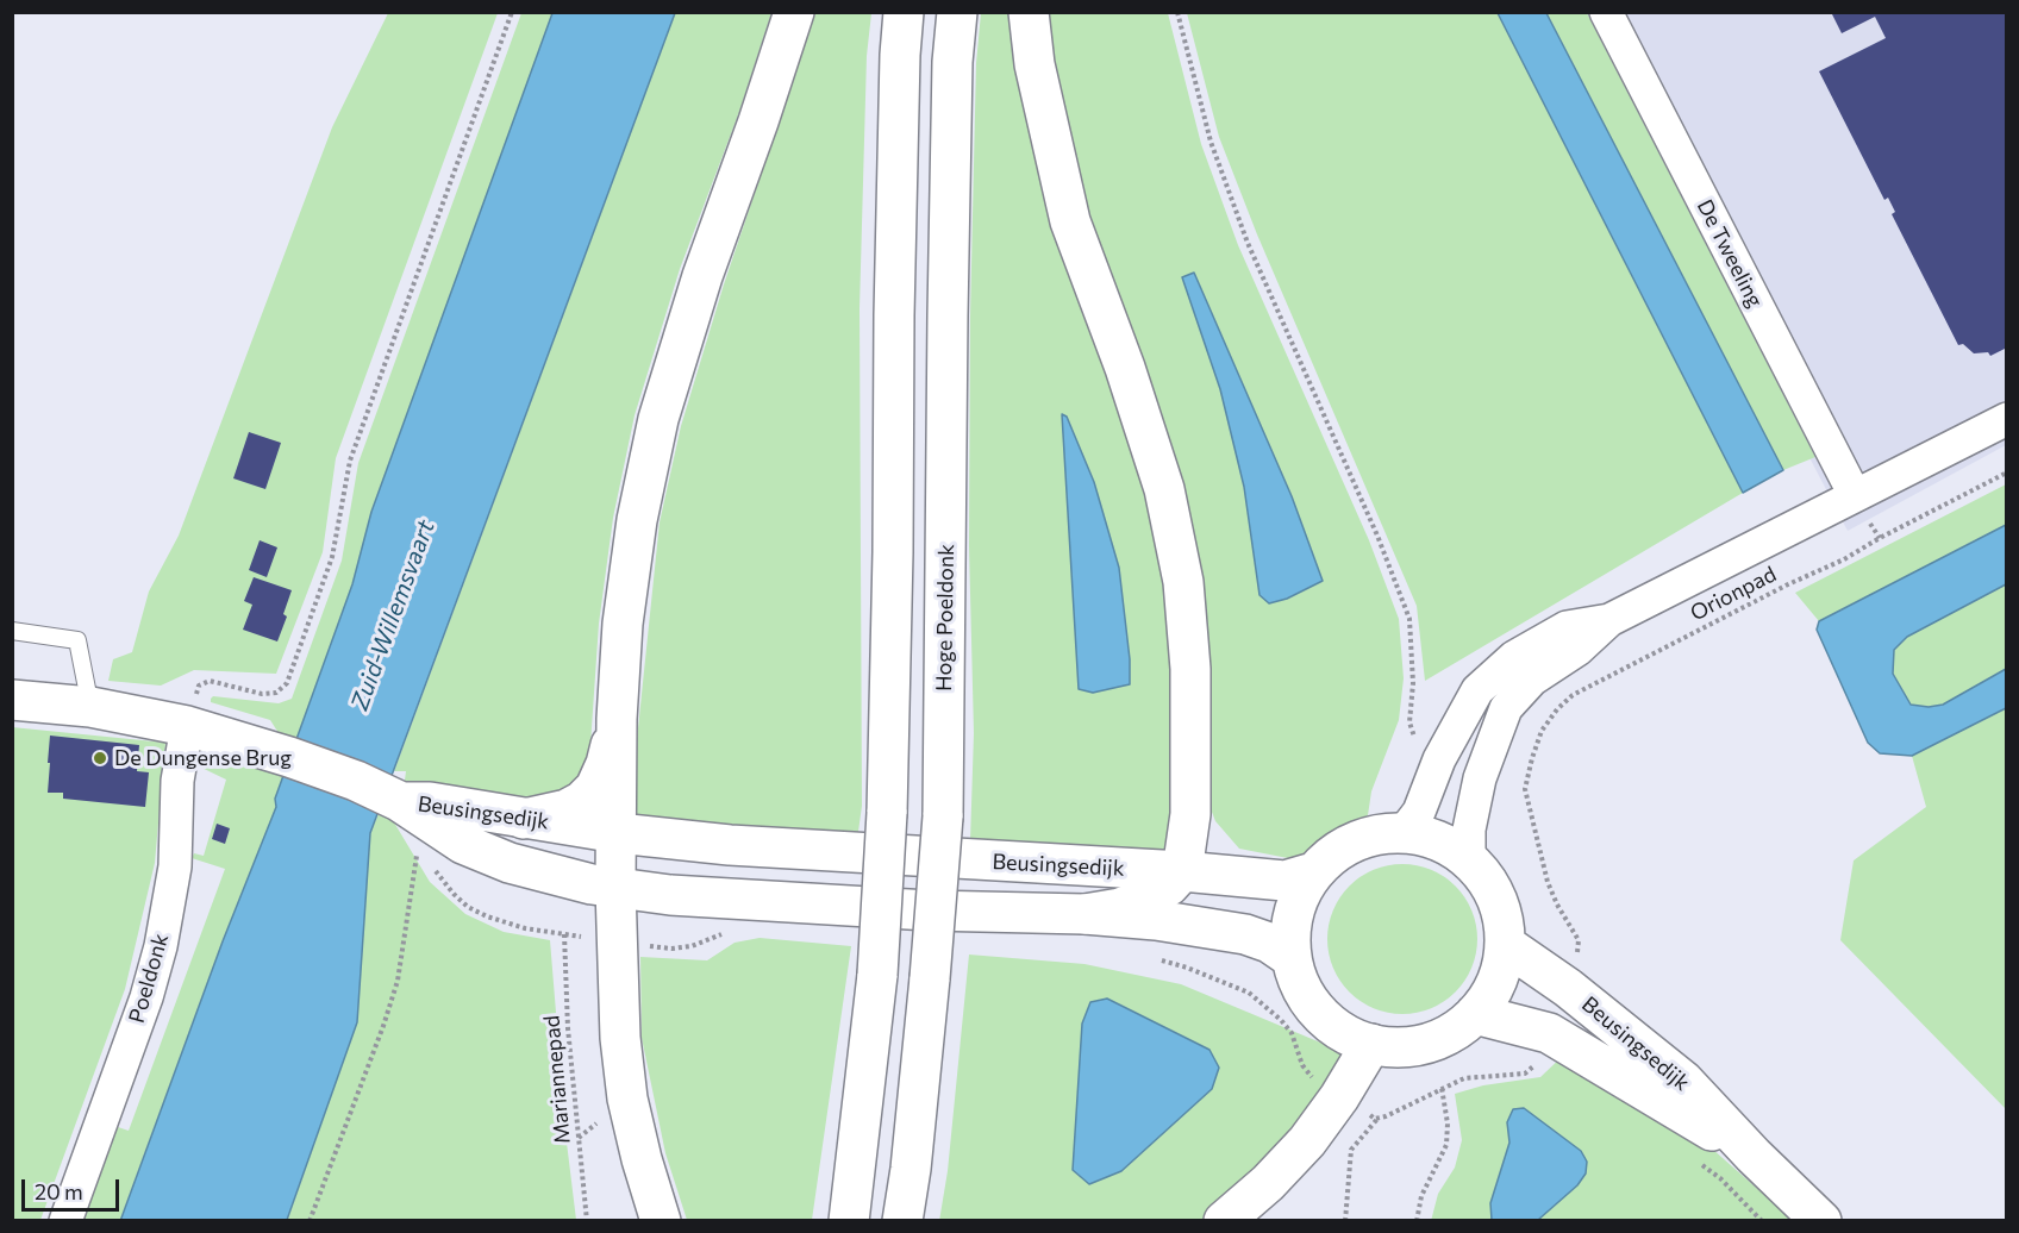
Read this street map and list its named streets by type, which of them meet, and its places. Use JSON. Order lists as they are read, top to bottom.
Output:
{
  "streets": {
    "main road": ["Hoge Poeldonk", "Beusingsedijk"],
    "street": ["De Tweeling", "Poeldonk"],
    "path": ["Orionpad", "Mariannepad"]
  },
  "water": ["Zuid-Willemsvaart"],
  "places": ["De Dungense Brug"],
  "scale_bar": "20 m"
}
